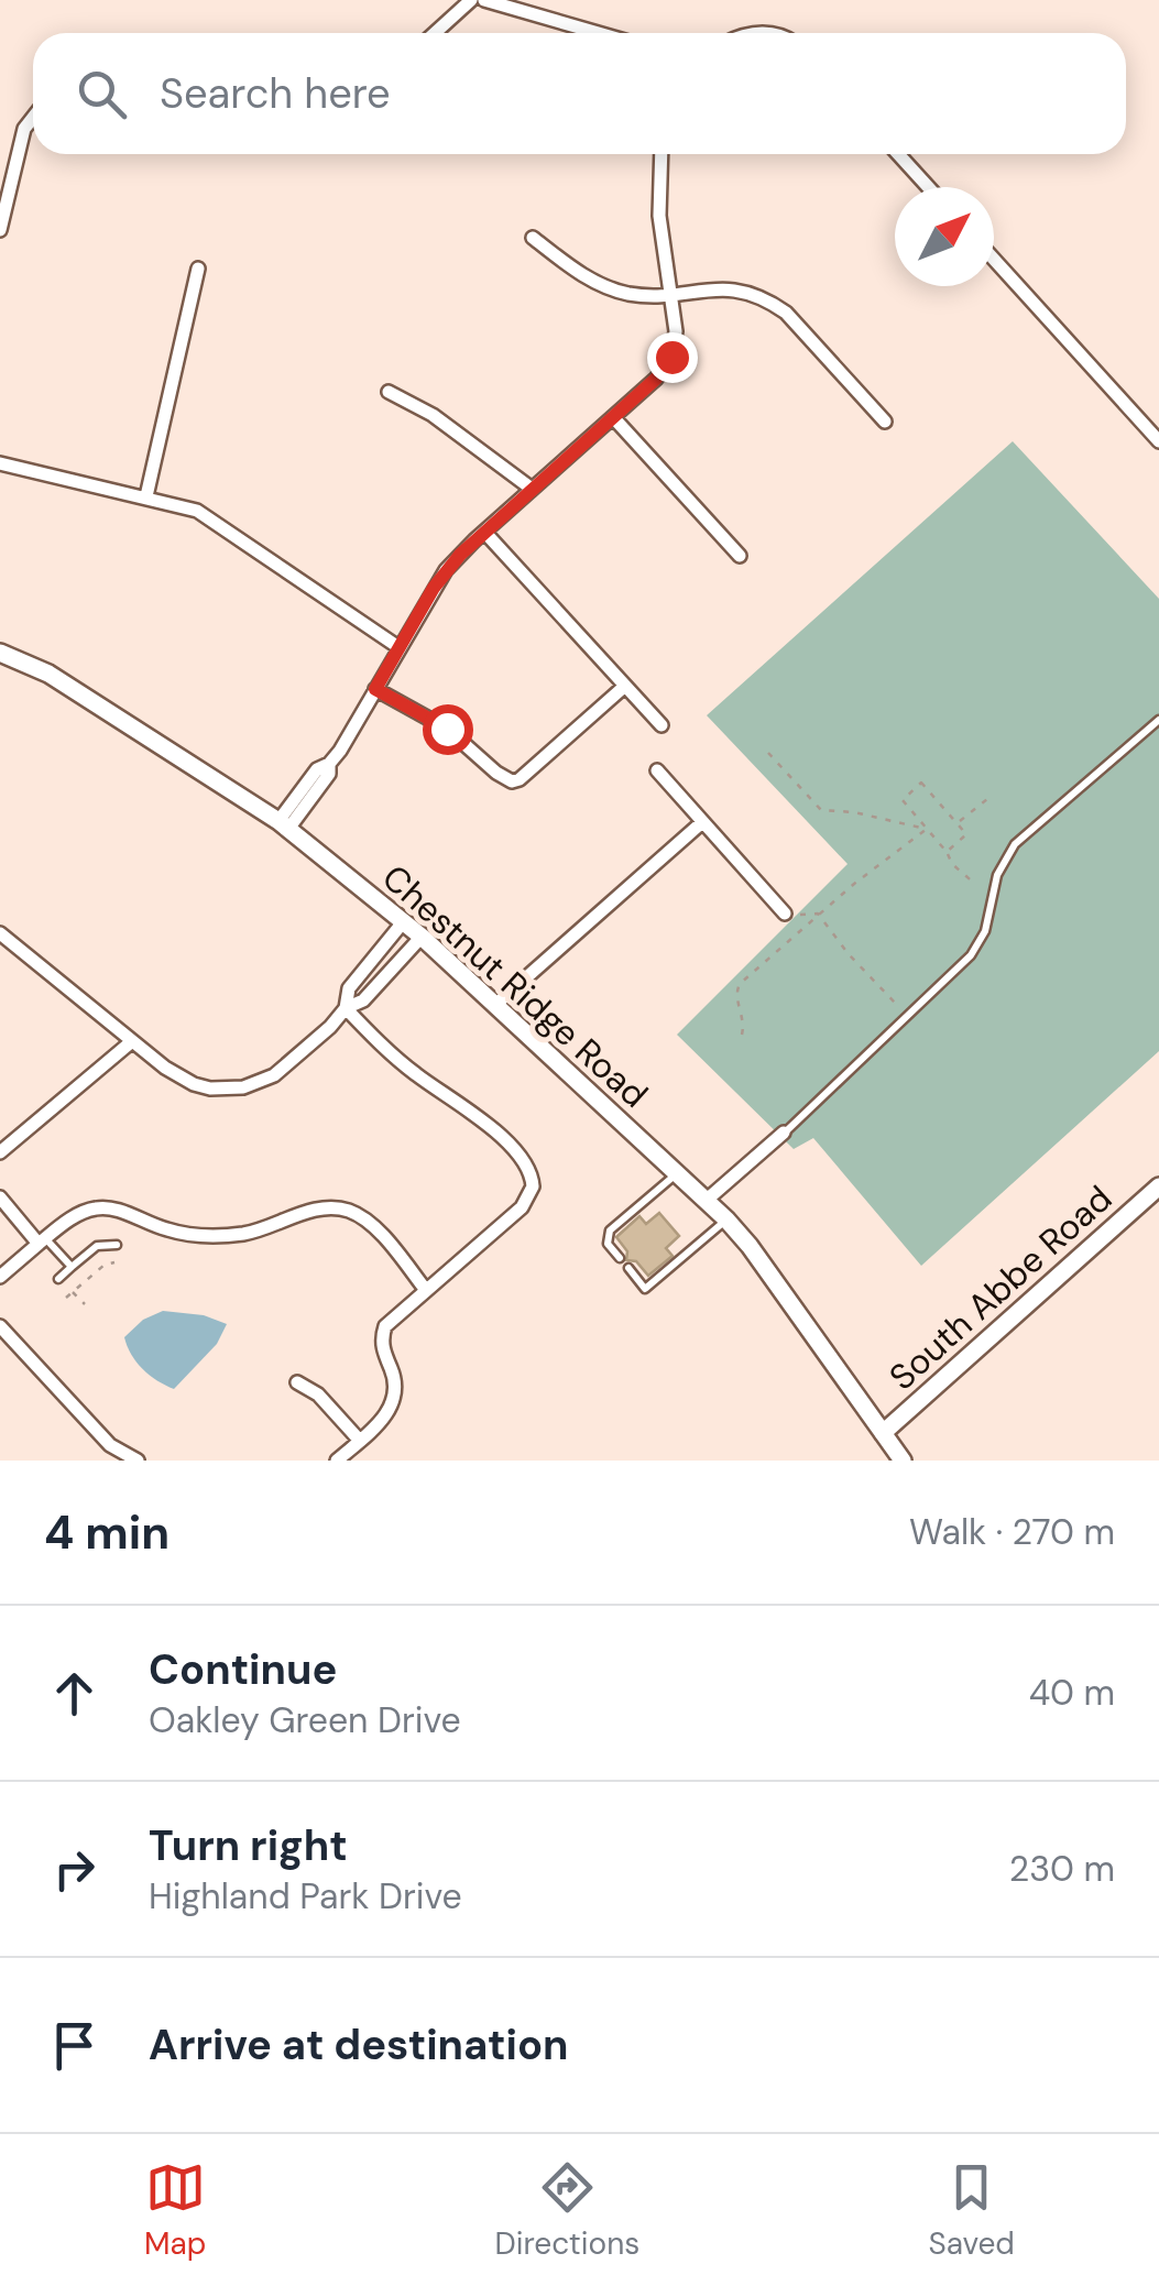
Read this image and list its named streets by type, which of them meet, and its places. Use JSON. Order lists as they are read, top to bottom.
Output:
{
  "streets": {
    "street": ["Chestnut Ridge Road", "South Abbe Road"]
  },
  "crossings": [
    ["Chestnut Ridge Road", "South Abbe Road"]
  ],
  "north": "top right",
  "page": {
    "search": "Search here",
    "heading": ["4 min", "Walk · 270 m"],
    "list": [
      ["Continue", "Oakley Green Drive", "40 m"],
      ["Turn right", "Highland Park Drive", "230 m"],
      "Arrive at destination"
    ],
    "nav": ["Map", "Directions", "Saved"]
  }
}
